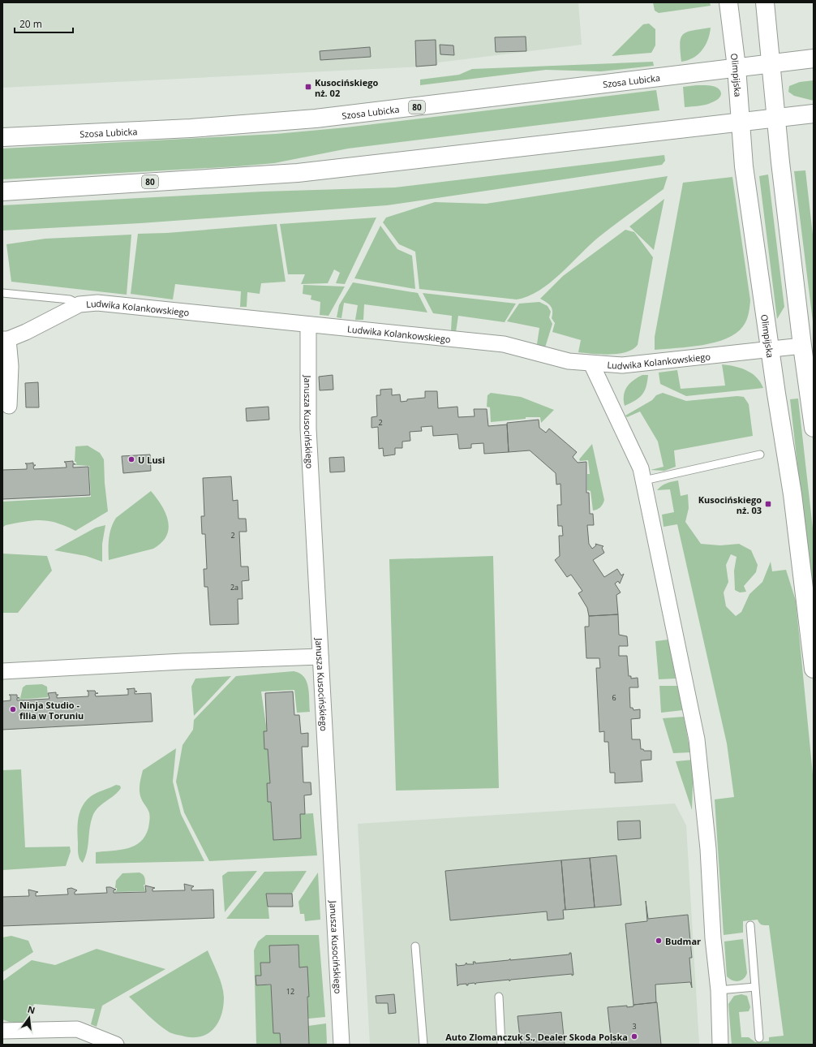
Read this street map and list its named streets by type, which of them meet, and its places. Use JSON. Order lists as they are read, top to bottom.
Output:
{
  "streets": {
    "main road": ["Olimpijska", "Szosa Lubicka", "80"],
    "street": ["Ludwika Kolankowskiego", "Janusza Kusocińskiego"]
  },
  "crossings": [
    ["Olimpijska", "Szosa Lubicka"],
    ["Olimpijska", "80"],
    ["Olimpijska", "Ludwika Kolankowskiego"],
    ["Ludwika Kolankowskiego", "Janusza Kusocińskiego"]
  ],
  "places": {
    "transit": ["Kusocińskiego nż. 02", "Kusocińskiego nż. 03"],
    "other": [
      "U Lusi",
      "Ninja Studio - filia w Toruniu",
      "Budmar",
      "Auto Zlomanczuk S., Dealer Skoda Polska"
    ]
  },
  "house_numbers": [
    "2",
    "2",
    "2a",
    "6",
    "12",
    "3"
  ],
  "scale_bar": "20 m",
  "north": "top"
}
